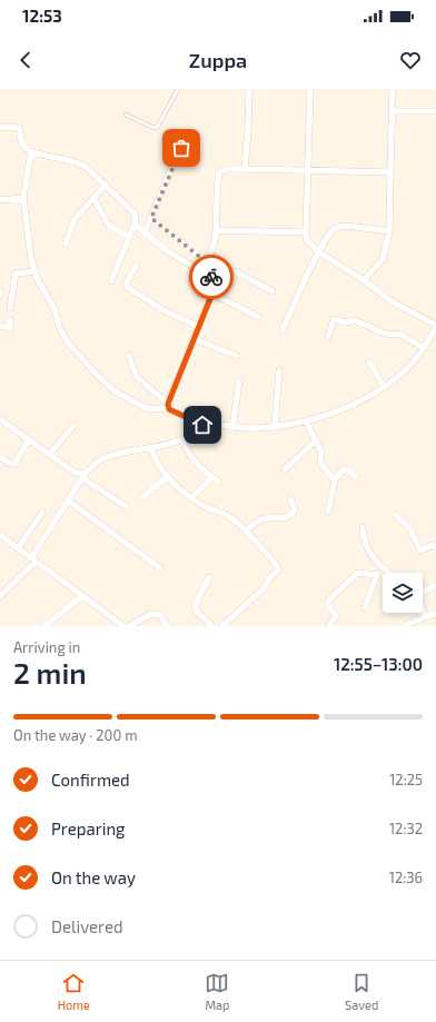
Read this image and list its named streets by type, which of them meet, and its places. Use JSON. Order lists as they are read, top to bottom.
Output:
{
  "page": {
    "status": "12:53",
    "header": "Zuppa",
    "heading": ["2 min", "Arriving in", "12:55–13:00"],
    "bar": "On the way · 200 m",
    "list": [
      ["Confirmed", "12:25"],
      ["Preparing", "12:32"],
      ["On the way", "12:36"],
      "Delivered"
    ],
    "tabs": ["Home", "Map", "Saved"]
  }
}
